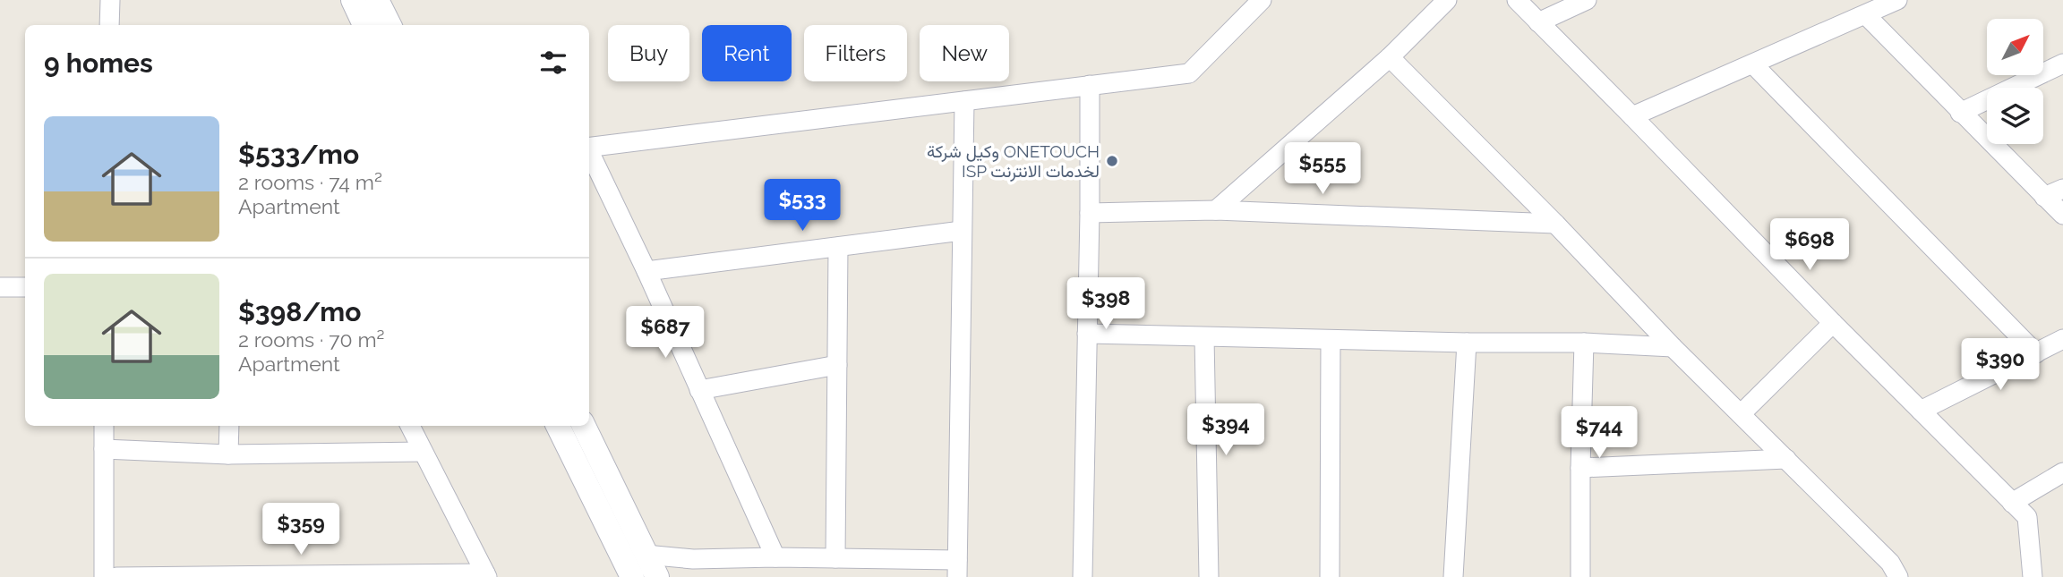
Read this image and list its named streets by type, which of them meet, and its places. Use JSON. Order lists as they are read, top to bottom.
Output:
{
  "places": ["وكيل شركة ONETOUCH ISP لخدمات الانترنت"],
  "north": "top right",
  "page": {
    "chip": [
      "Buy",
      "Rent",
      "Filters",
      "New"
    ],
    "heading": "9 homes",
    "list": [
      {
        "name": "$533/mo",
        "note": "2 rooms · 74 m² · Apartment"
      },
      {
        "name": "$398/mo",
        "note": "2 rooms · 70 m² · Apartment"
      }
    ],
    "price": [
      "$555",
      "$533",
      "$698",
      "$398",
      "$687",
      "$390",
      "$394",
      "$744",
      "$359"
    ]
  }
}
